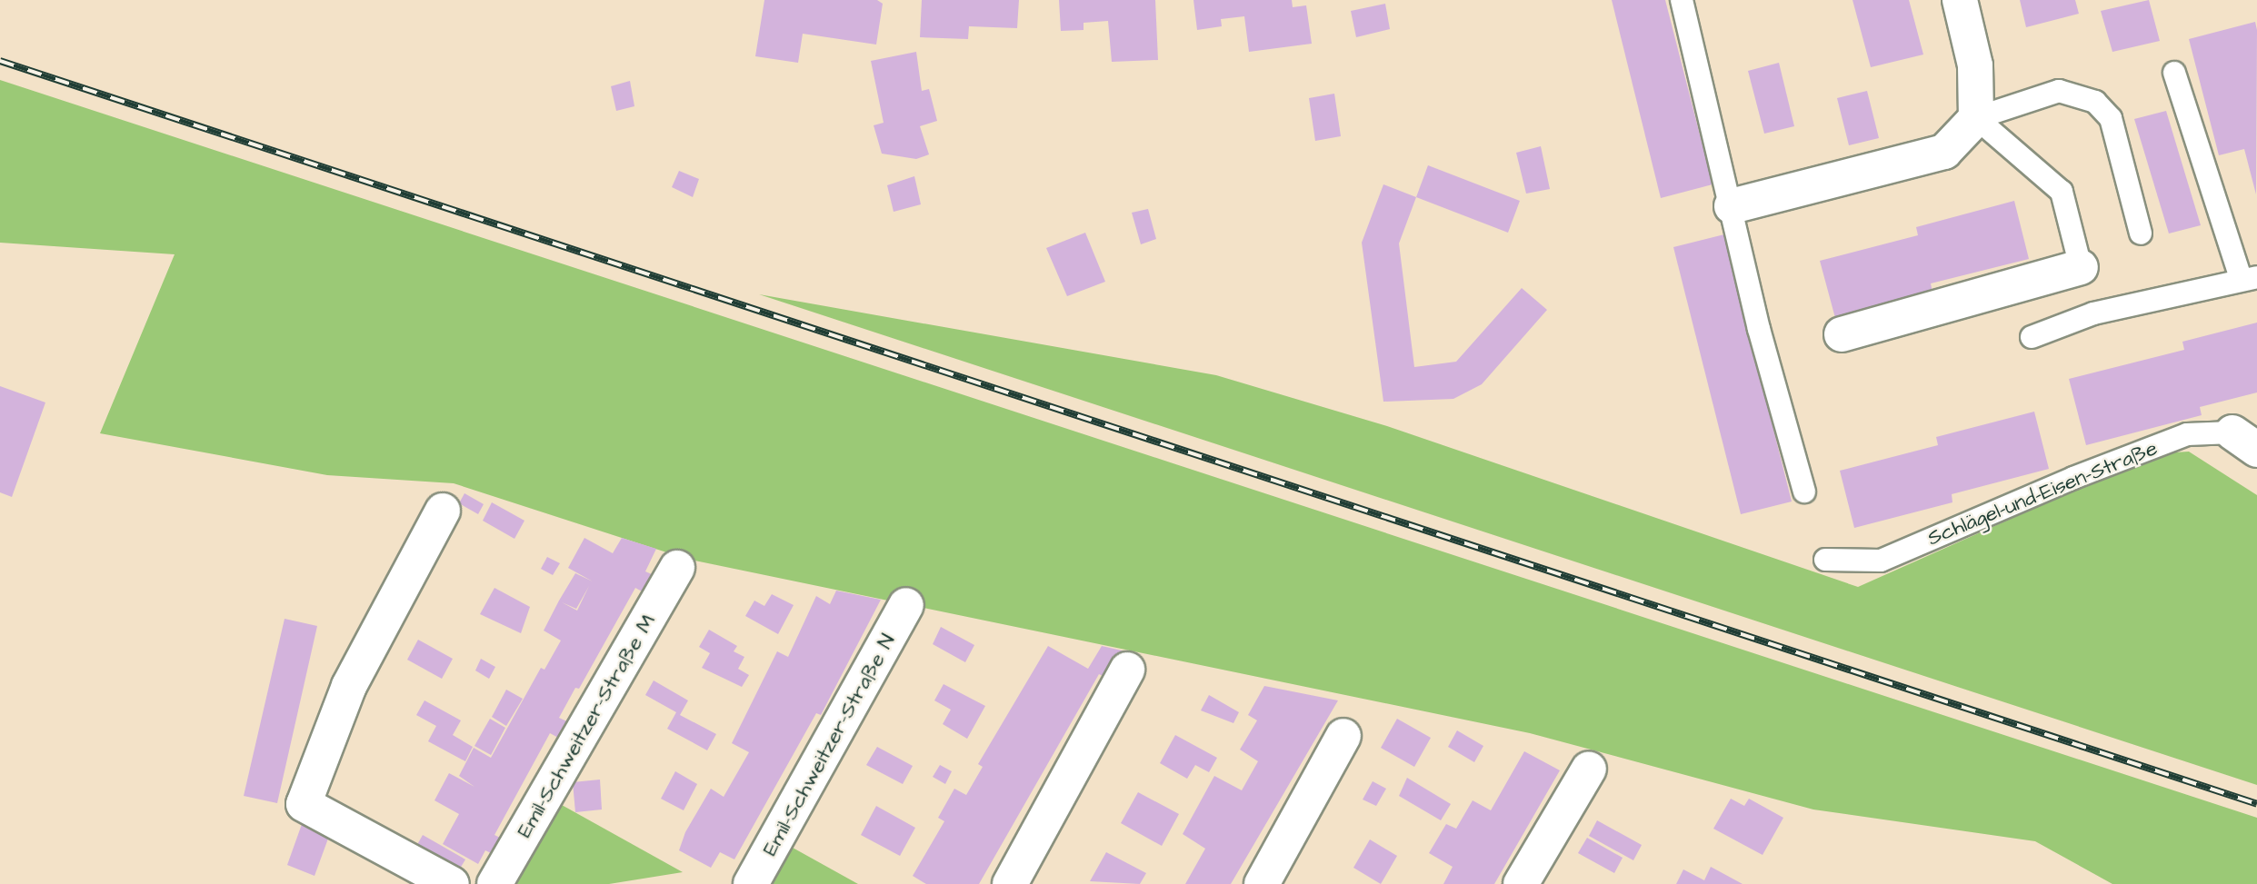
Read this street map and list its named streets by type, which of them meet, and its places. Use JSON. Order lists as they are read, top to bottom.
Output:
{
  "streets": {
    "street": ["Emil-Schweitzer-Straße M", "Emil-Schweitzer-Straße N"],
    "lane": ["Schlägel-und-Eisen-Straße"]
  }
}
